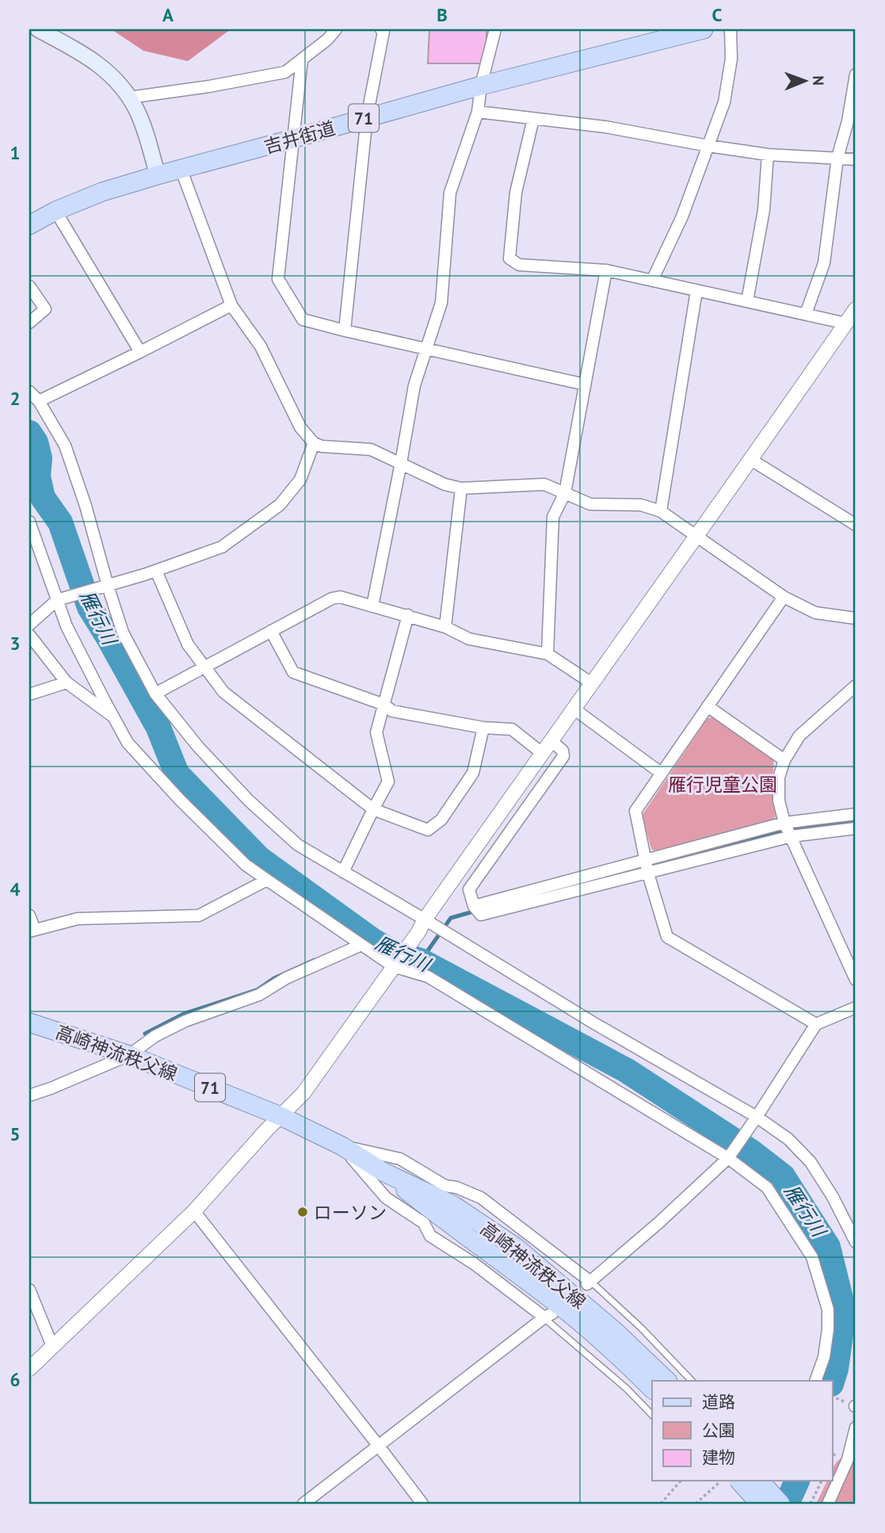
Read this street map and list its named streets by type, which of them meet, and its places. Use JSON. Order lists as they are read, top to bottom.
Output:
{
  "streets": {
    "main road": ["71", "吉井街道", "高崎神流秩父線"]
  },
  "water": ["雁行川"],
  "parks": ["雁行児童公園"],
  "places": ["ローソン"],
  "legend": ["道路", "公園", "建物"],
  "north": "right",
  "grid": {
    "columns": ["A", "B", "C"],
    "rows": [
      "1",
      "2",
      "3",
      "4",
      "5",
      "6"
    ]
  }
}
